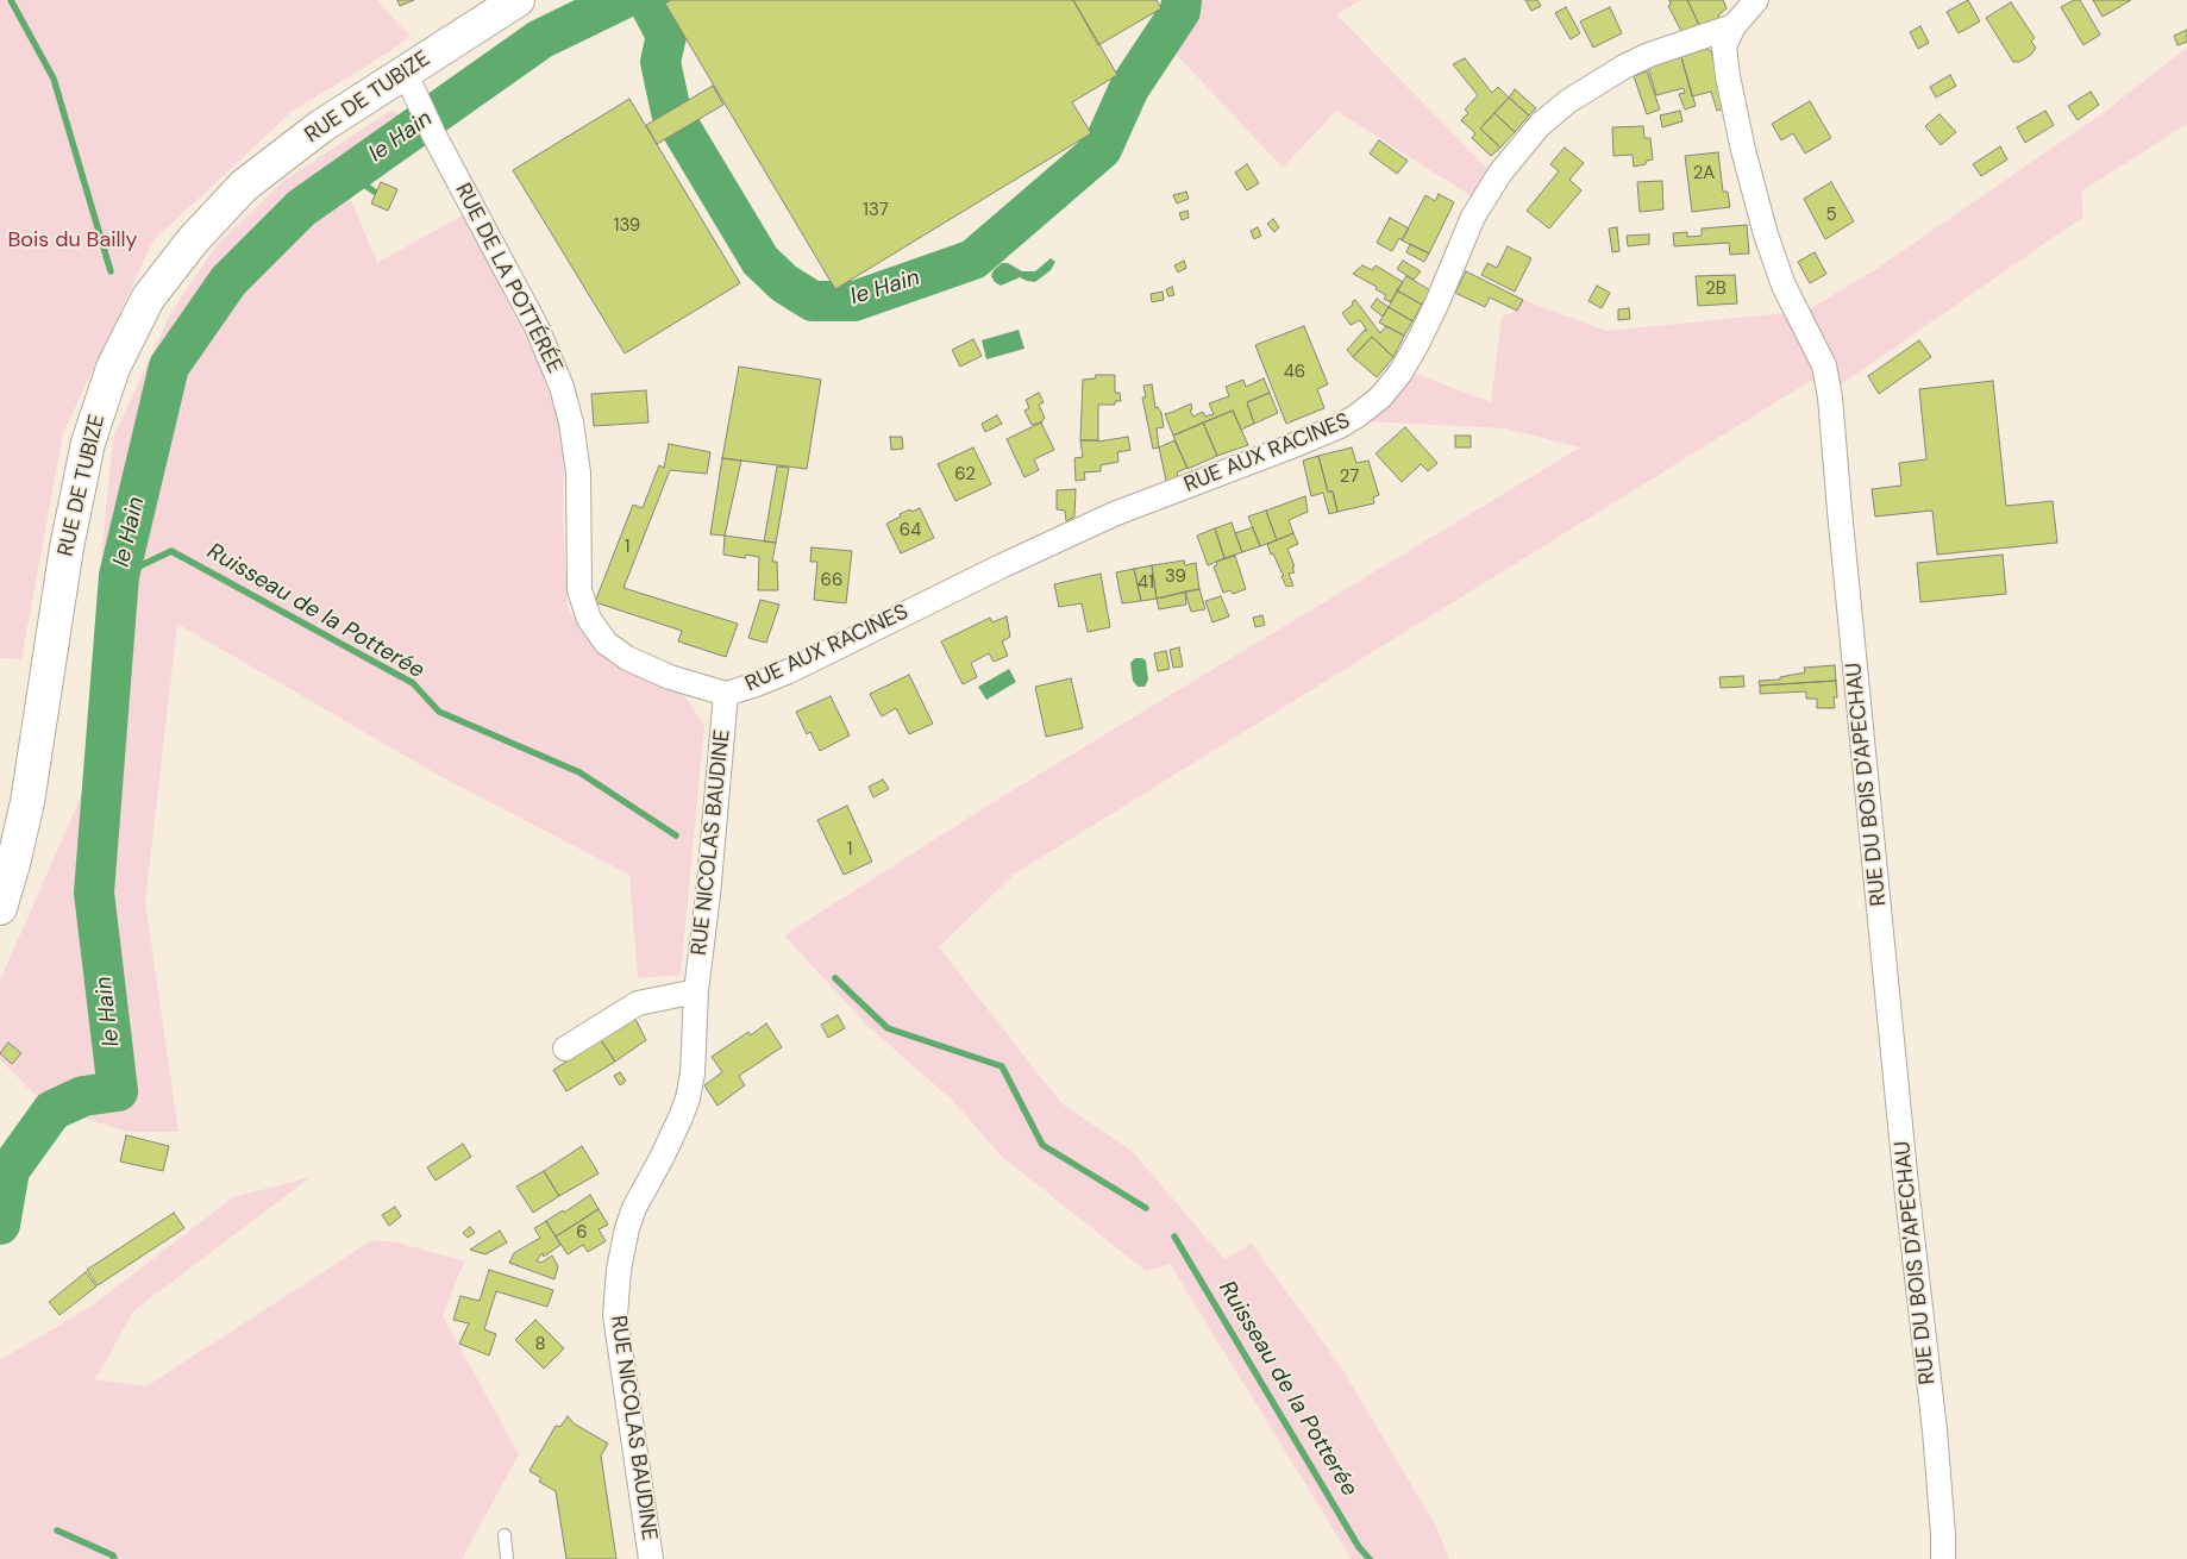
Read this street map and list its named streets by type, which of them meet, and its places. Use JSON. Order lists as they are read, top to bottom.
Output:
{
  "streets": {
    "main road": ["RUE DE TUBIZE"],
    "street": [
      "RUE DE LA POTTÉRÉE",
      "RUE AUX RACINES",
      "RUE DU BOIS D'APECHAU",
      "RUE NICOLAS BAUDINE"
    ]
  },
  "crossings": [
    ["RUE DE TUBIZE", "RUE DE LA POTTÉRÉE"],
    ["RUE DE LA POTTÉRÉE", "RUE AUX RACINES"],
    ["RUE DE LA POTTÉRÉE", "RUE NICOLAS BAUDINE"],
    ["RUE AUX RACINES", "RUE DU BOIS D'APECHAU"],
    ["RUE AUX RACINES", "RUE NICOLAS BAUDINE"]
  ],
  "water": ["le Hain", "Ruisseau de la Potterée"],
  "parks": ["Bois du Bailly"],
  "house_numbers": [
    "2A",
    "137",
    "5",
    "139",
    "2B",
    "46",
    "62",
    "27",
    "64",
    "1",
    "39",
    "66",
    "41",
    "1",
    "6",
    "8"
  ]
}
